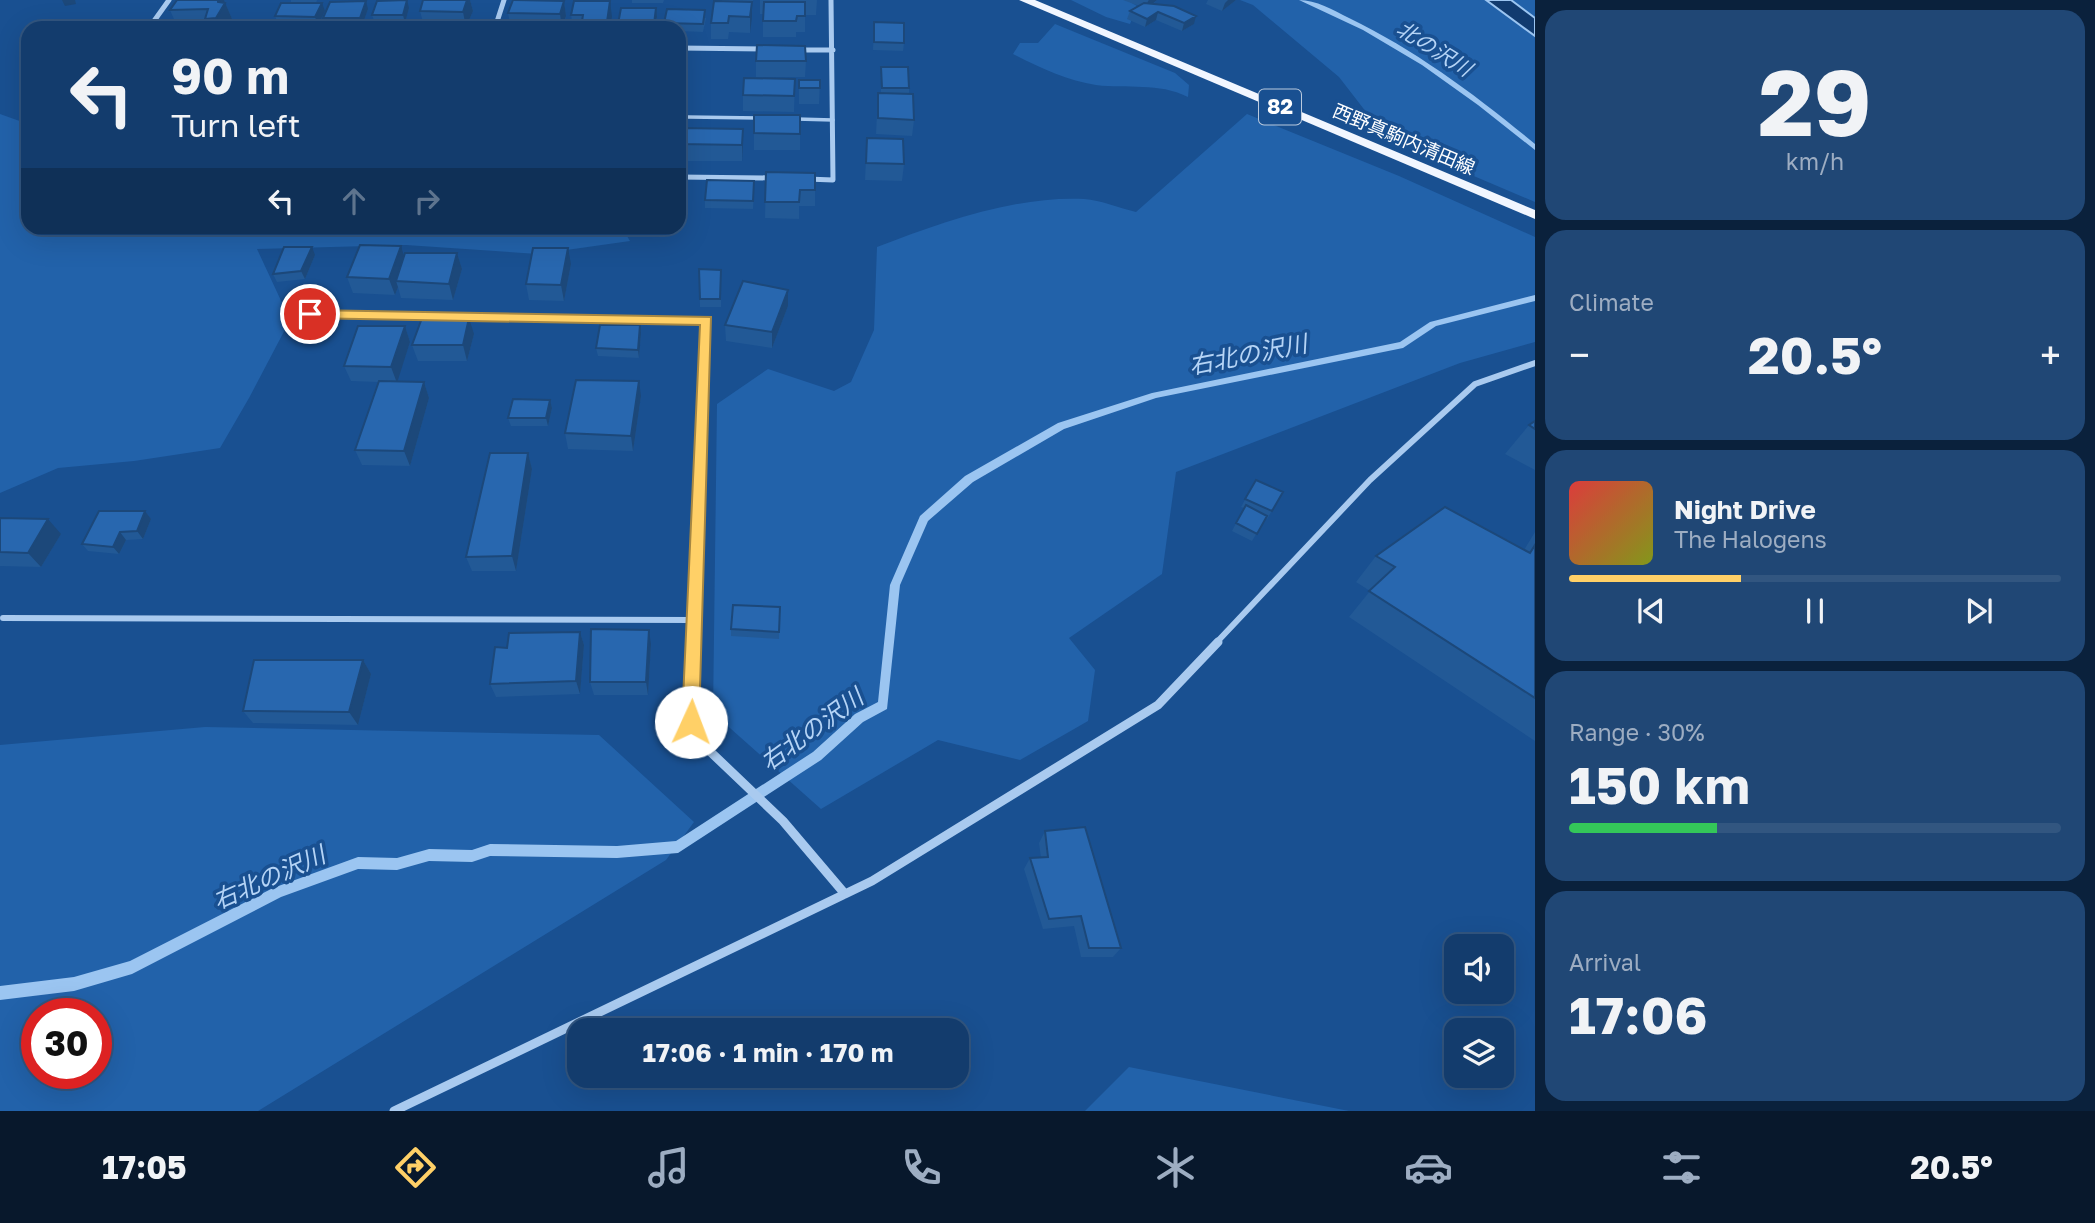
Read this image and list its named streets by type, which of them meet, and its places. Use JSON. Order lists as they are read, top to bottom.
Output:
{
  "streets": {
    "main road": ["82", "西野真駒内清田線"]
  },
  "water": ["北の沢川", "右北の沢川"],
  "page": {
    "tile": [
      ["29", "km/h"],
      "Climate",
      ["Range · 30%", "150 km"],
      ["Arrival", "17:06"]
    ],
    "turn": ["90 m", "Turn left"],
    "heat": ["−", "20.5°", "+"],
    "song": ["Night Drive", "The Halogens"],
    "limit": "30",
    "trip": "17:06 · 1 min · 170 m",
    "tabs": ["17:05", "20.5°"]
  }
}
